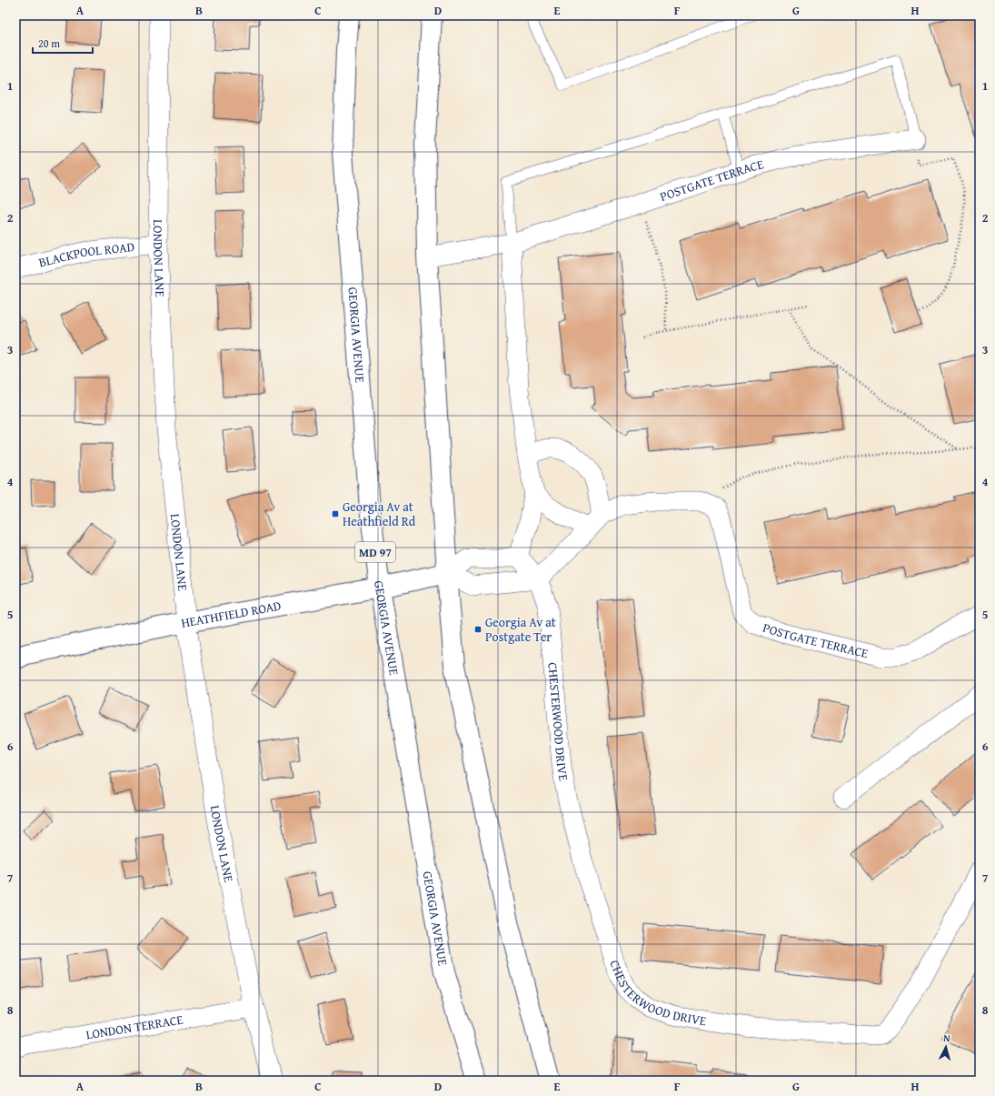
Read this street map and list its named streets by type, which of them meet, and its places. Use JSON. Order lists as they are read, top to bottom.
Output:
{
  "streets": {
    "main road": ["GEORGIA AVENUE", "MD 97", "HEATHFIELD ROAD"],
    "street": [
      "POSTGATE TERRACE",
      "BLACKPOOL ROAD",
      "LONDON LANE",
      "CHESTERWOOD DRIVE",
      "LONDON TERRACE"
    ]
  },
  "crossings": [
    ["POSTGATE TERRACE", "CHESTERWOOD DRIVE"],
    ["BLACKPOOL ROAD", "LONDON LANE"],
    ["LONDON LANE", "HEATHFIELD ROAD"],
    ["LONDON LANE", "LONDON TERRACE"],
    ["GEORGIA AVENUE", "HEATHFIELD ROAD"]
  ],
  "places": {
    "transit": ["Georgia Av at Heathfield Rd", "Georgia Av at Postgate Ter"]
  },
  "scale_bar": "20 m",
  "north": "top",
  "grid": {
    "columns": [
      "A",
      "B",
      "C",
      "D",
      "E",
      "F",
      "G",
      "H"
    ],
    "rows": [
      "1",
      "2",
      "3",
      "4",
      "5",
      "6",
      "7",
      "8"
    ]
  }
}
